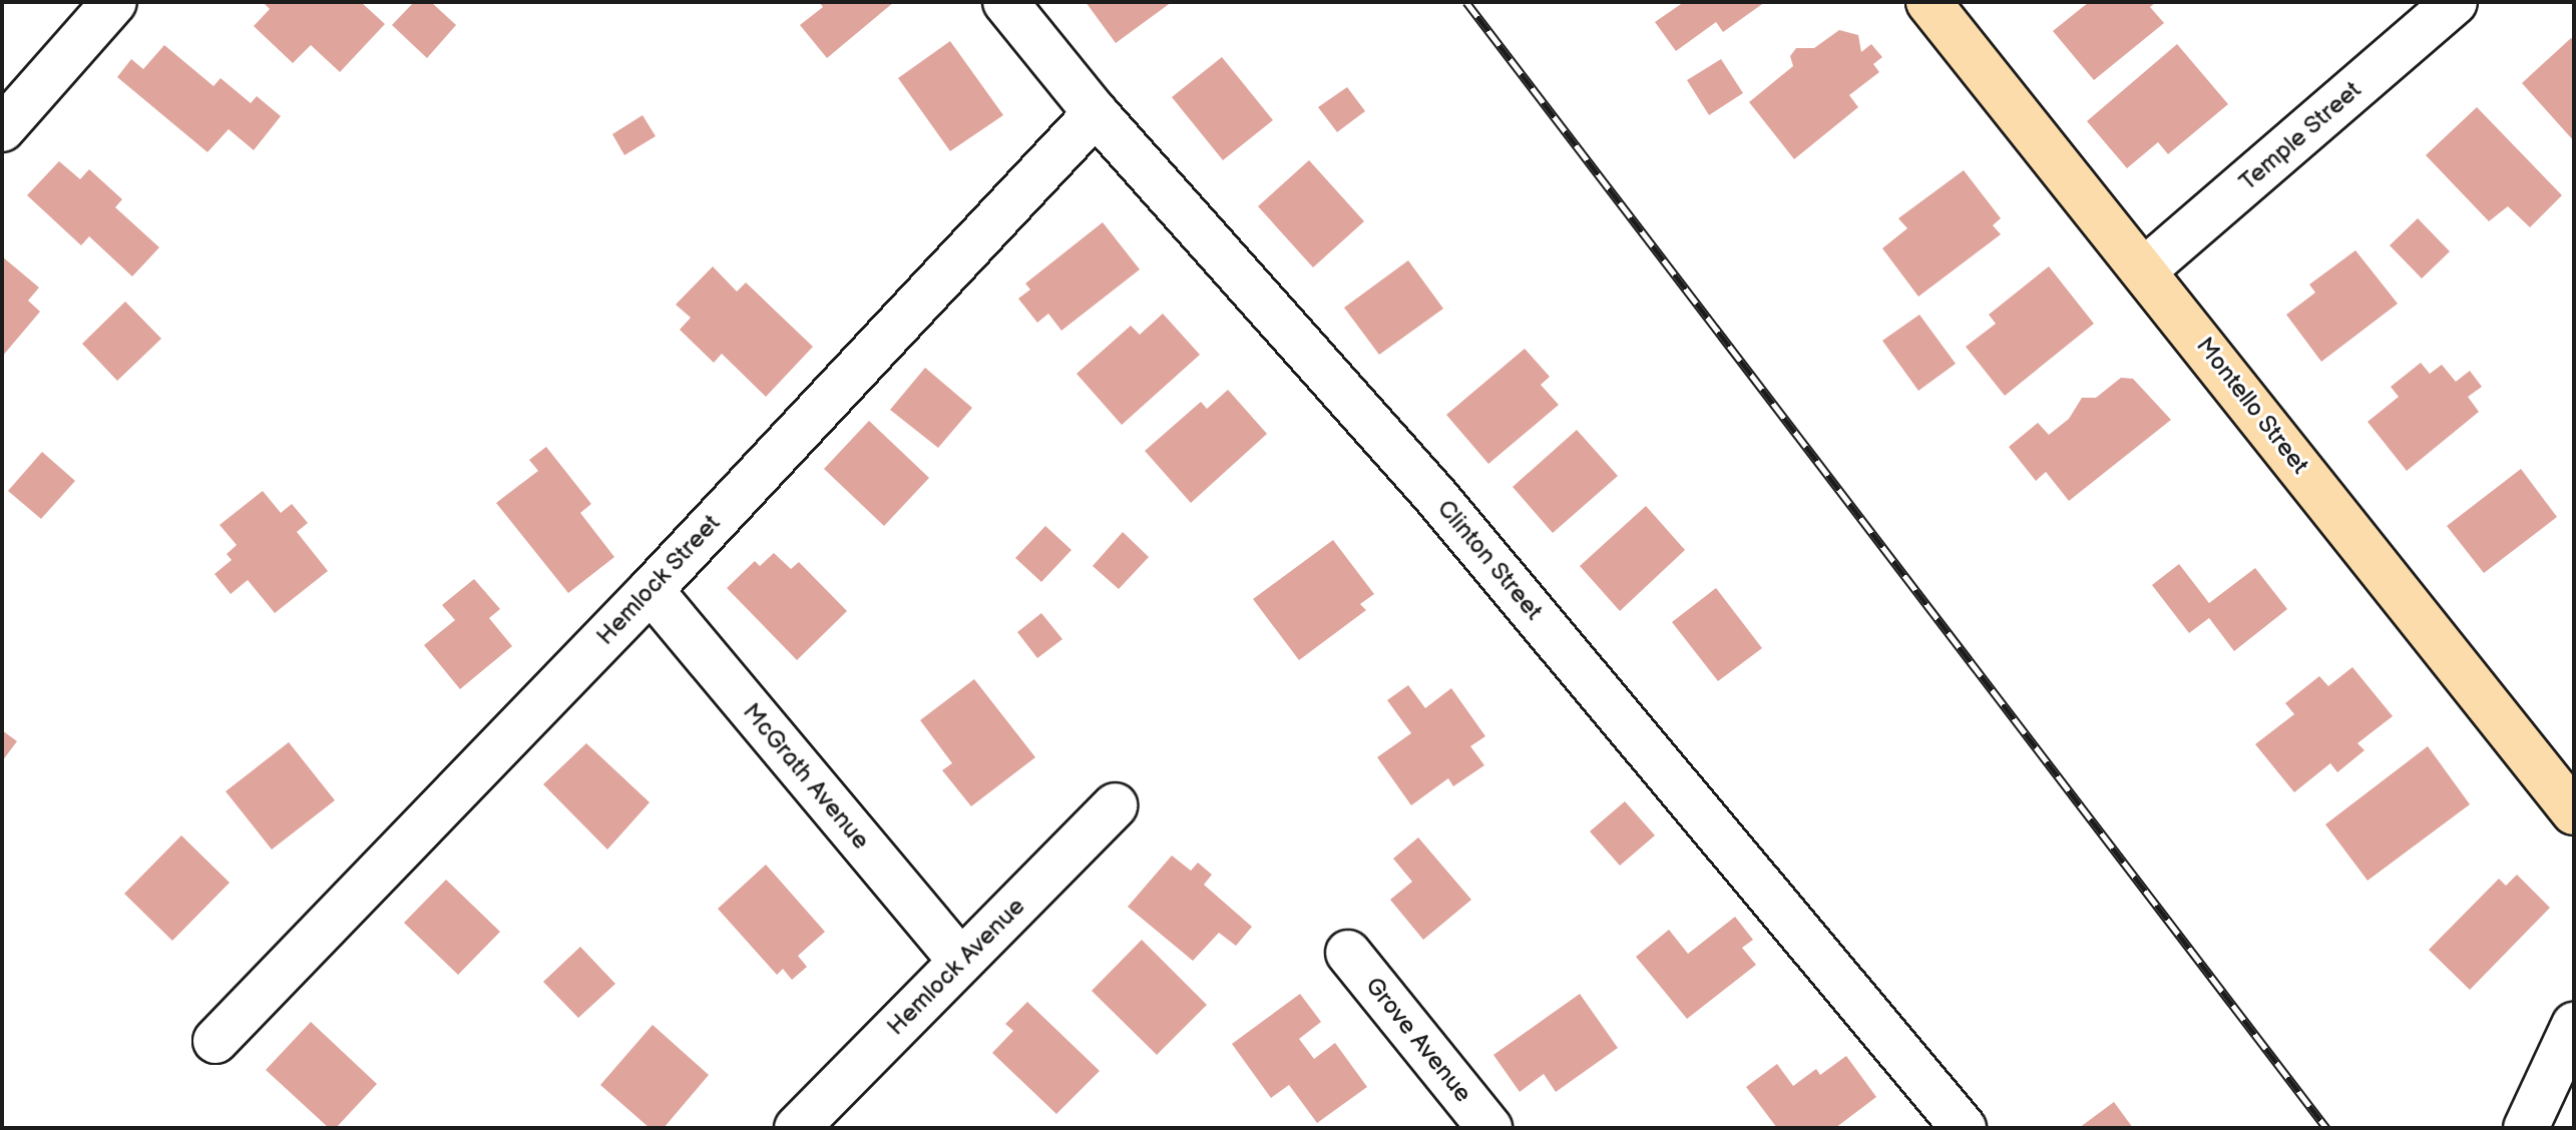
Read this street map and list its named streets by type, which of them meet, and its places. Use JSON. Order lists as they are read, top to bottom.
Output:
{
  "streets": {
    "main road": ["Montello Street"],
    "street": [
      "Temple Street",
      "Clinton Street",
      "Hemlock Street",
      "McGrath Avenue",
      "Hemlock Avenue",
      "Grove Avenue"
    ]
  },
  "crossings": [
    ["Temple Street", "Montello Street"],
    ["Clinton Street", "Hemlock Street"],
    ["Hemlock Street", "McGrath Avenue"],
    ["McGrath Avenue", "Hemlock Avenue"]
  ]
}
